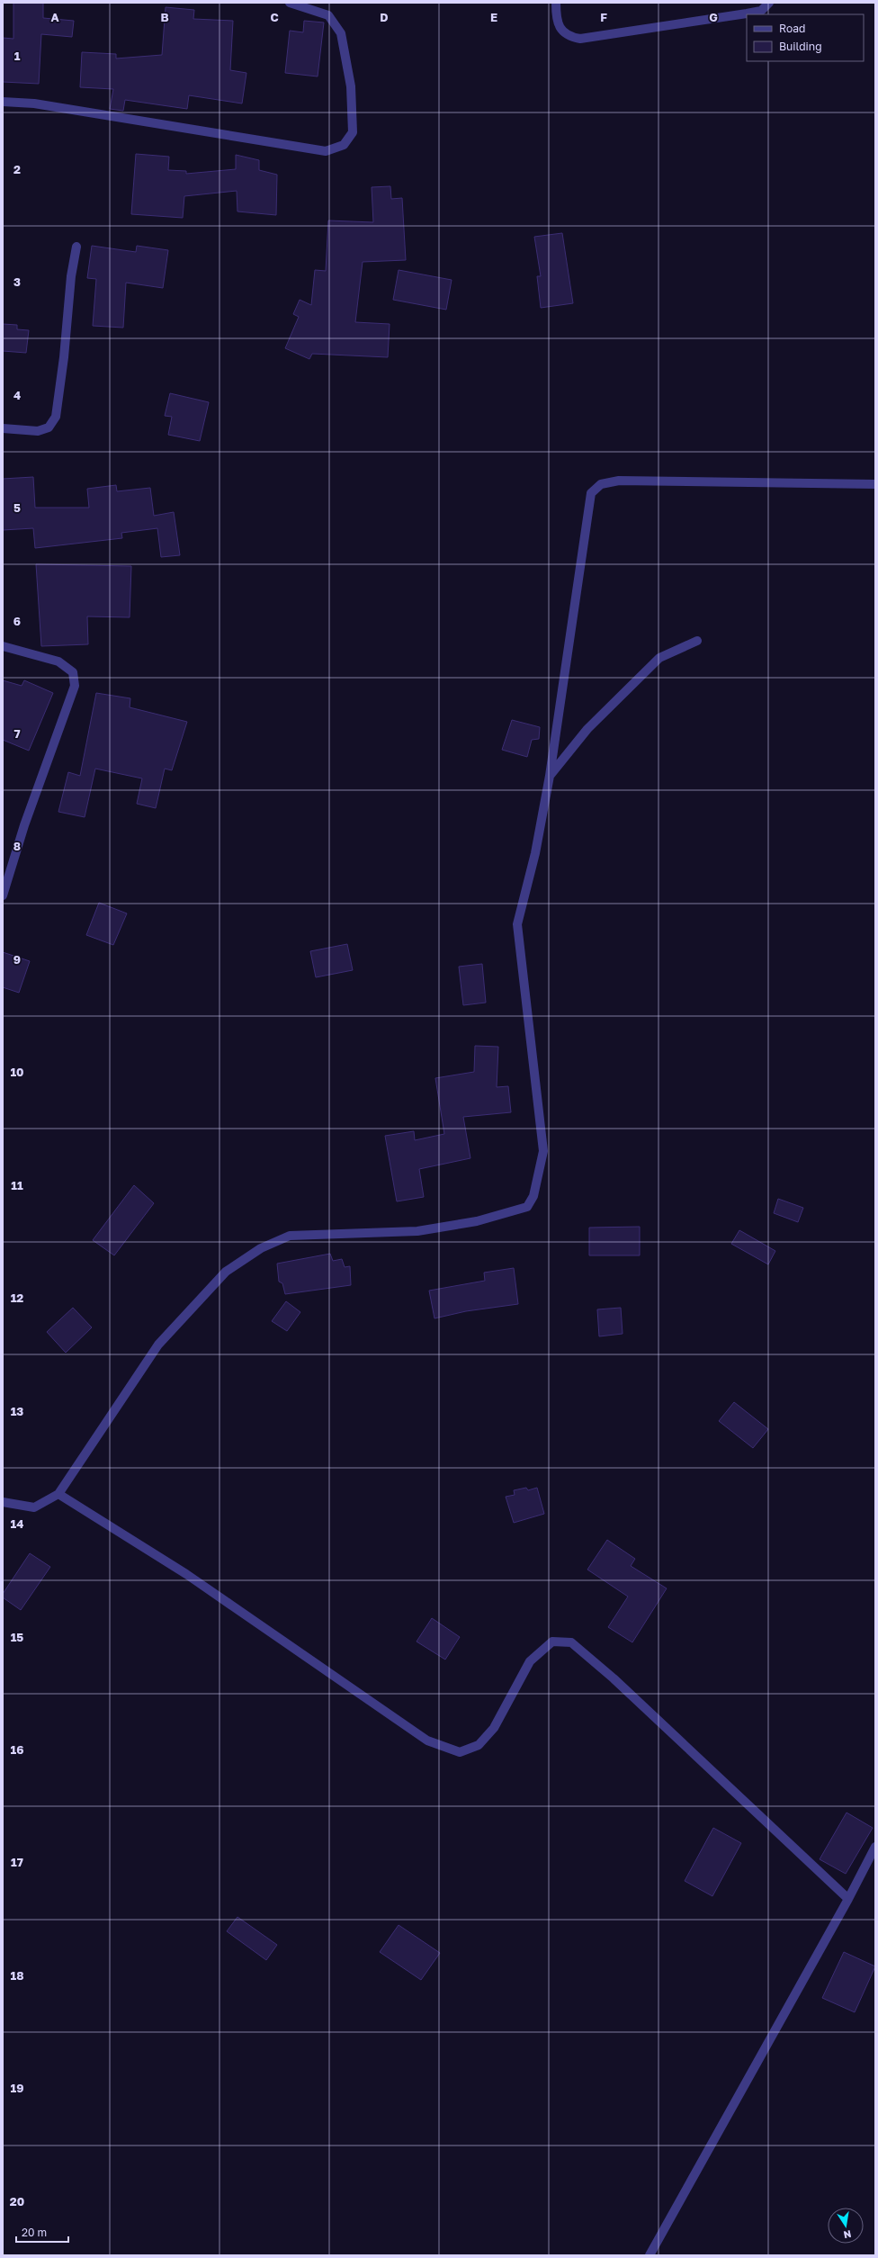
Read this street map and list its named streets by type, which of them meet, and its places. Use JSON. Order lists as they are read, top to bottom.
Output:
{
  "legend": ["Road", "Building"],
  "scale_bar": "20 m",
  "north": "bottom",
  "grid": {
    "columns": [
      "A",
      "B",
      "C",
      "D",
      "E",
      "F",
      "G"
    ],
    "rows": [
      "1",
      "2",
      "3",
      "4",
      "5",
      "6",
      "7",
      "8",
      "9",
      "10",
      "11",
      "12",
      "13",
      "14",
      "15",
      "16",
      "17",
      "18",
      "19",
      "20"
    ]
  }
}
